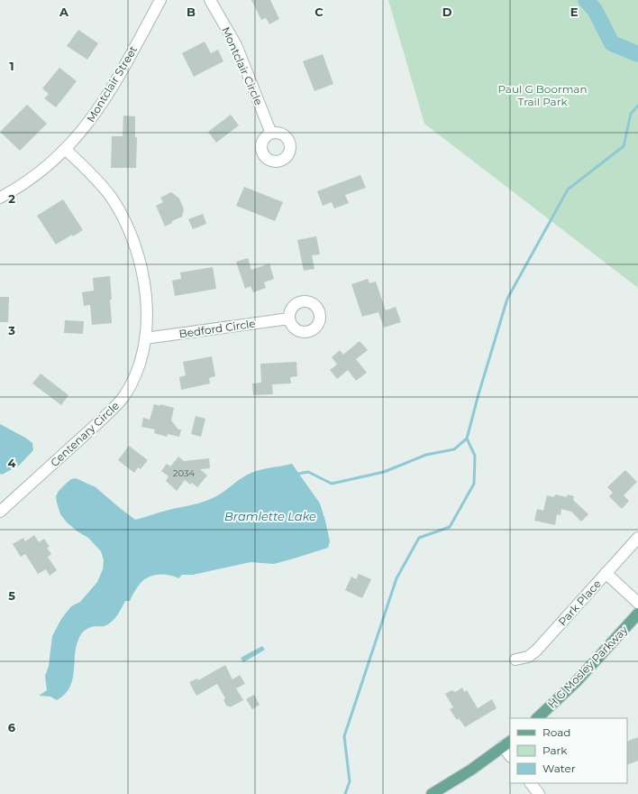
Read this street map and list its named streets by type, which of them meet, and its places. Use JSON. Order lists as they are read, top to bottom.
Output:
{
  "streets": {
    "main road": ["H G Mosley Parkway"],
    "street": [
      "Montclair Circle",
      "Montclair Street",
      "Bedford Circle",
      "Centenary Circle",
      "Park Place"
    ]
  },
  "crossings": [
    ["Montclair Street", "Centenary Circle"],
    ["Bedford Circle", "Centenary Circle"]
  ],
  "water": ["Bramlette Lake"],
  "parks": ["Paul G Boorman Trail Park"],
  "house_numbers": ["2034"],
  "legend": ["Road", "Park", "Water"],
  "grid": {
    "columns": [
      "A",
      "B",
      "C",
      "D",
      "E"
    ],
    "rows": [
      "1",
      "2",
      "3",
      "4",
      "5",
      "6"
    ]
  }
}
